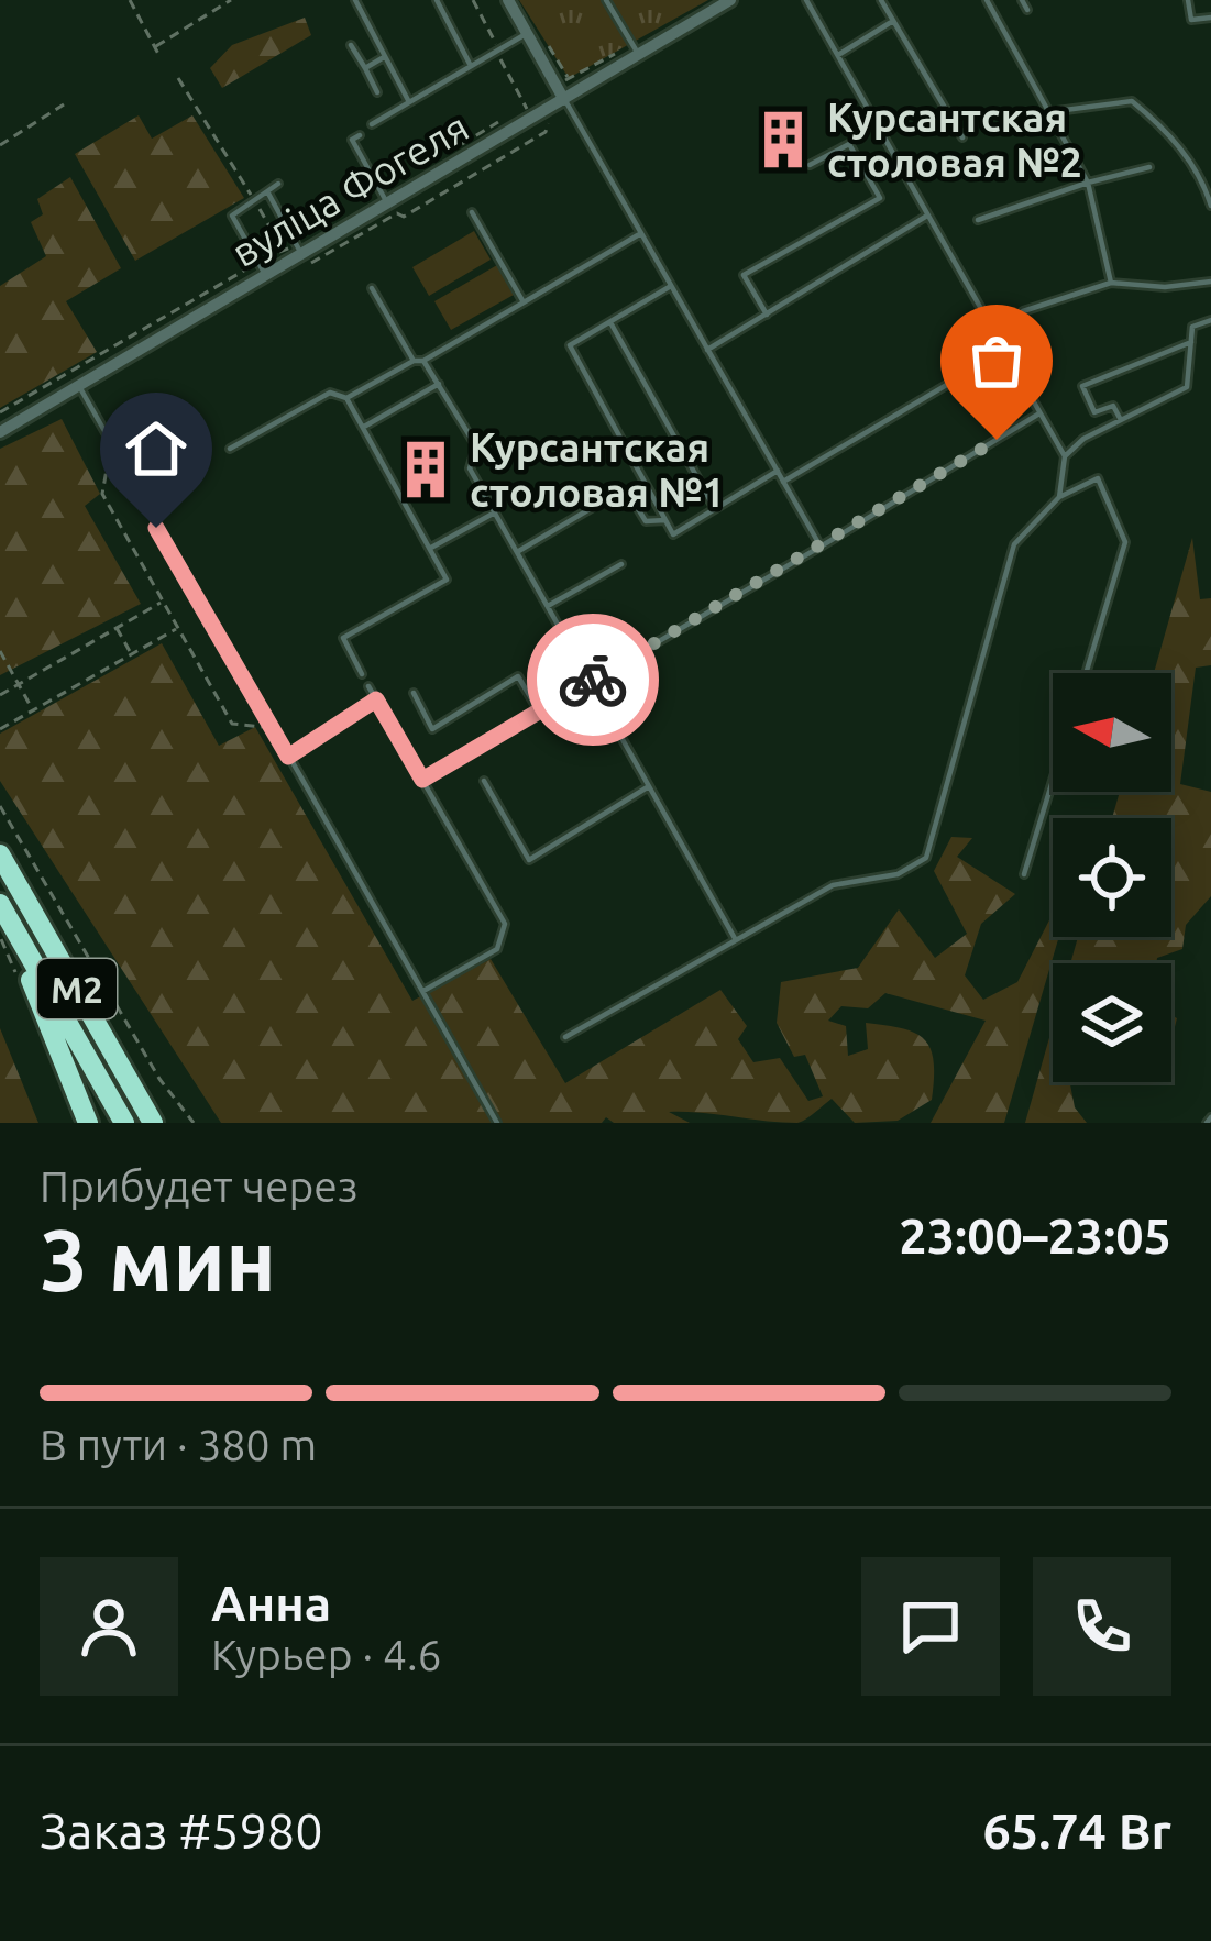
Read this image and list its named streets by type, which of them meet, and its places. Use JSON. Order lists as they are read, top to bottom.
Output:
{
  "streets": {
    "highway": ["М2"],
    "street": ["вуліца Фогеля"]
  },
  "places": {
    "building": ["Курсантская столовая №2", "Курсантская столовая №1"]
  },
  "north": "left",
  "page": {
    "heading": ["3 мин", "Прибудет через", "23:00–23:05"],
    "panel": [
      "Анна",
      "Курьер · 4.6",
      "Заказ #5980",
      "65.74 Br"
    ],
    "bar": "В пути · 380 m"
  }
}
